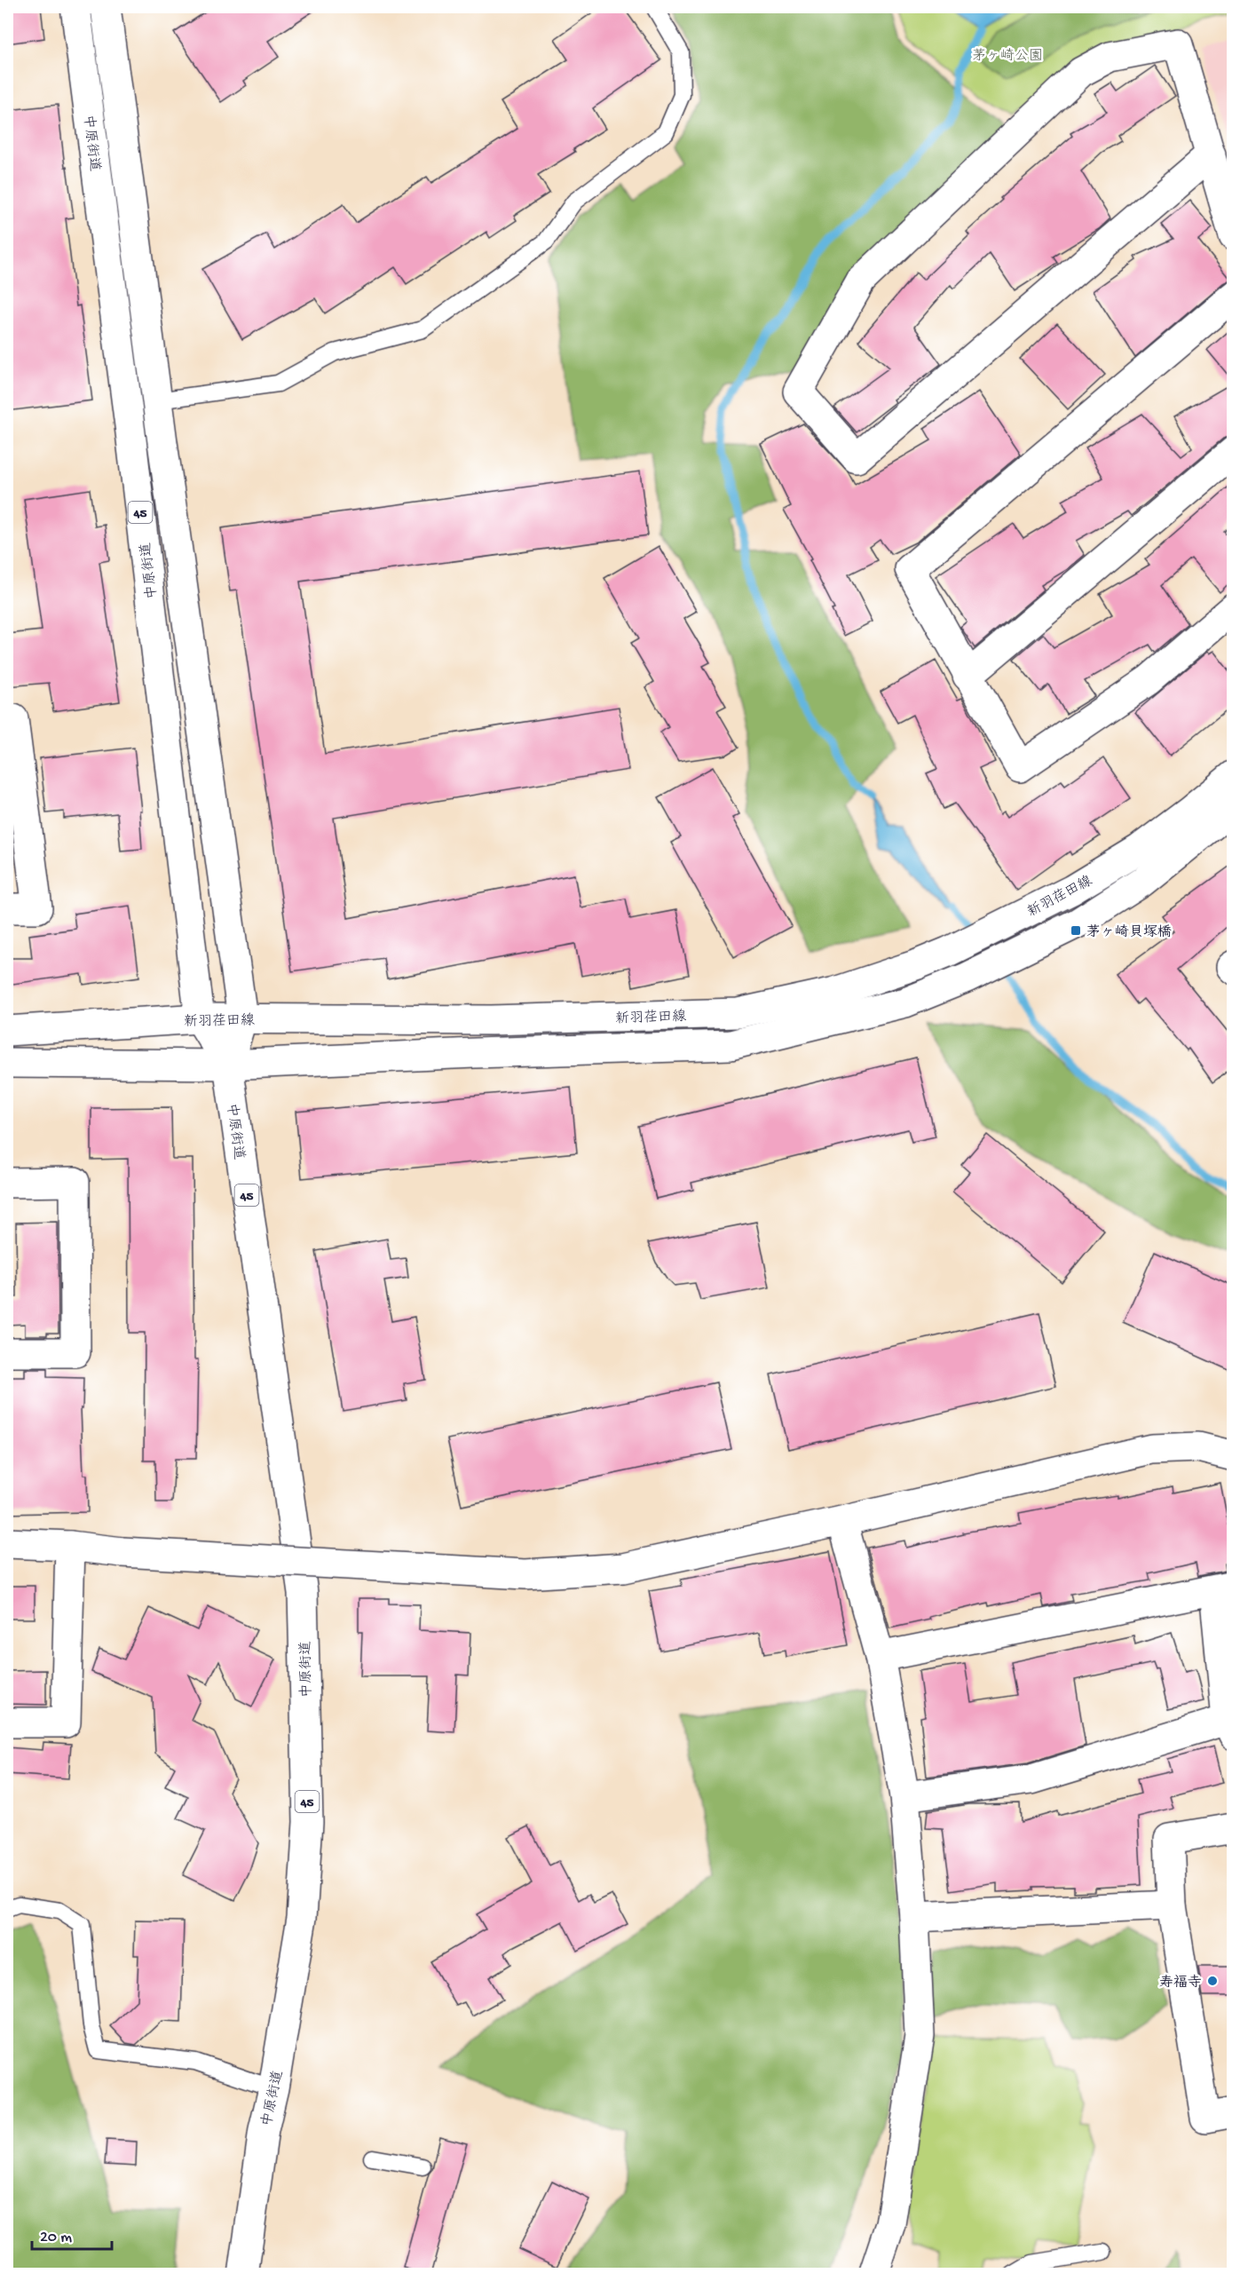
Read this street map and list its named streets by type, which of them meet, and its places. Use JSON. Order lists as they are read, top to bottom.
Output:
{
  "streets": {
    "street": ["中原街道", "45", "新羽荏田線"]
  },
  "crossings": [
    ["中原街道", "新羽荏田線"]
  ],
  "parks": ["茅ヶ崎公園"],
  "places": {
    "transit": ["茅ヶ崎貝塚橋"],
    "other": ["寿福寺"]
  },
  "scale_bar": "20 m"
}
